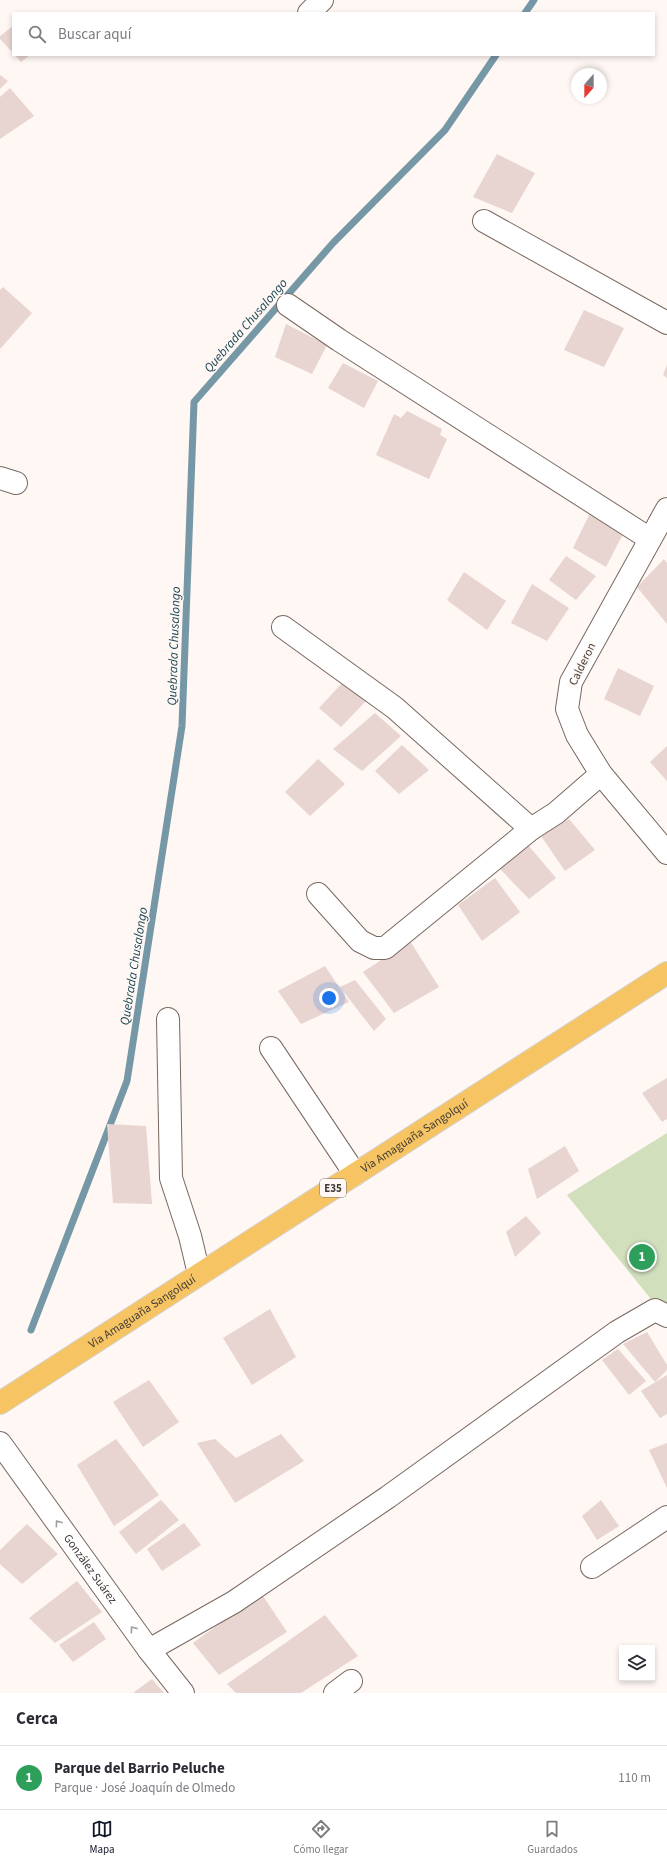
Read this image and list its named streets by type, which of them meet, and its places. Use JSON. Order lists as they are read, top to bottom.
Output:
{
  "streets": {
    "highway": ["Via Amaguaña Sangolquí", "E35"],
    "street": ["Calderon", "González Suárez"]
  },
  "one_way": ["González Suárez"],
  "water": ["Quebrada Chusalongo"],
  "north": "bottom",
  "page": {
    "search": "Buscar aquí",
    "pins": "1",
    "heading": "Cerca",
    "list": [
      {
        "mark": "1",
        "name": "Parque del Barrio Peluche",
        "note": "Parque · José Joaquín de Olmedo",
        "value": "110 m"
      }
    ],
    "nav": ["Mapa", "Cómo llegar", "Guardados"]
  }
}
